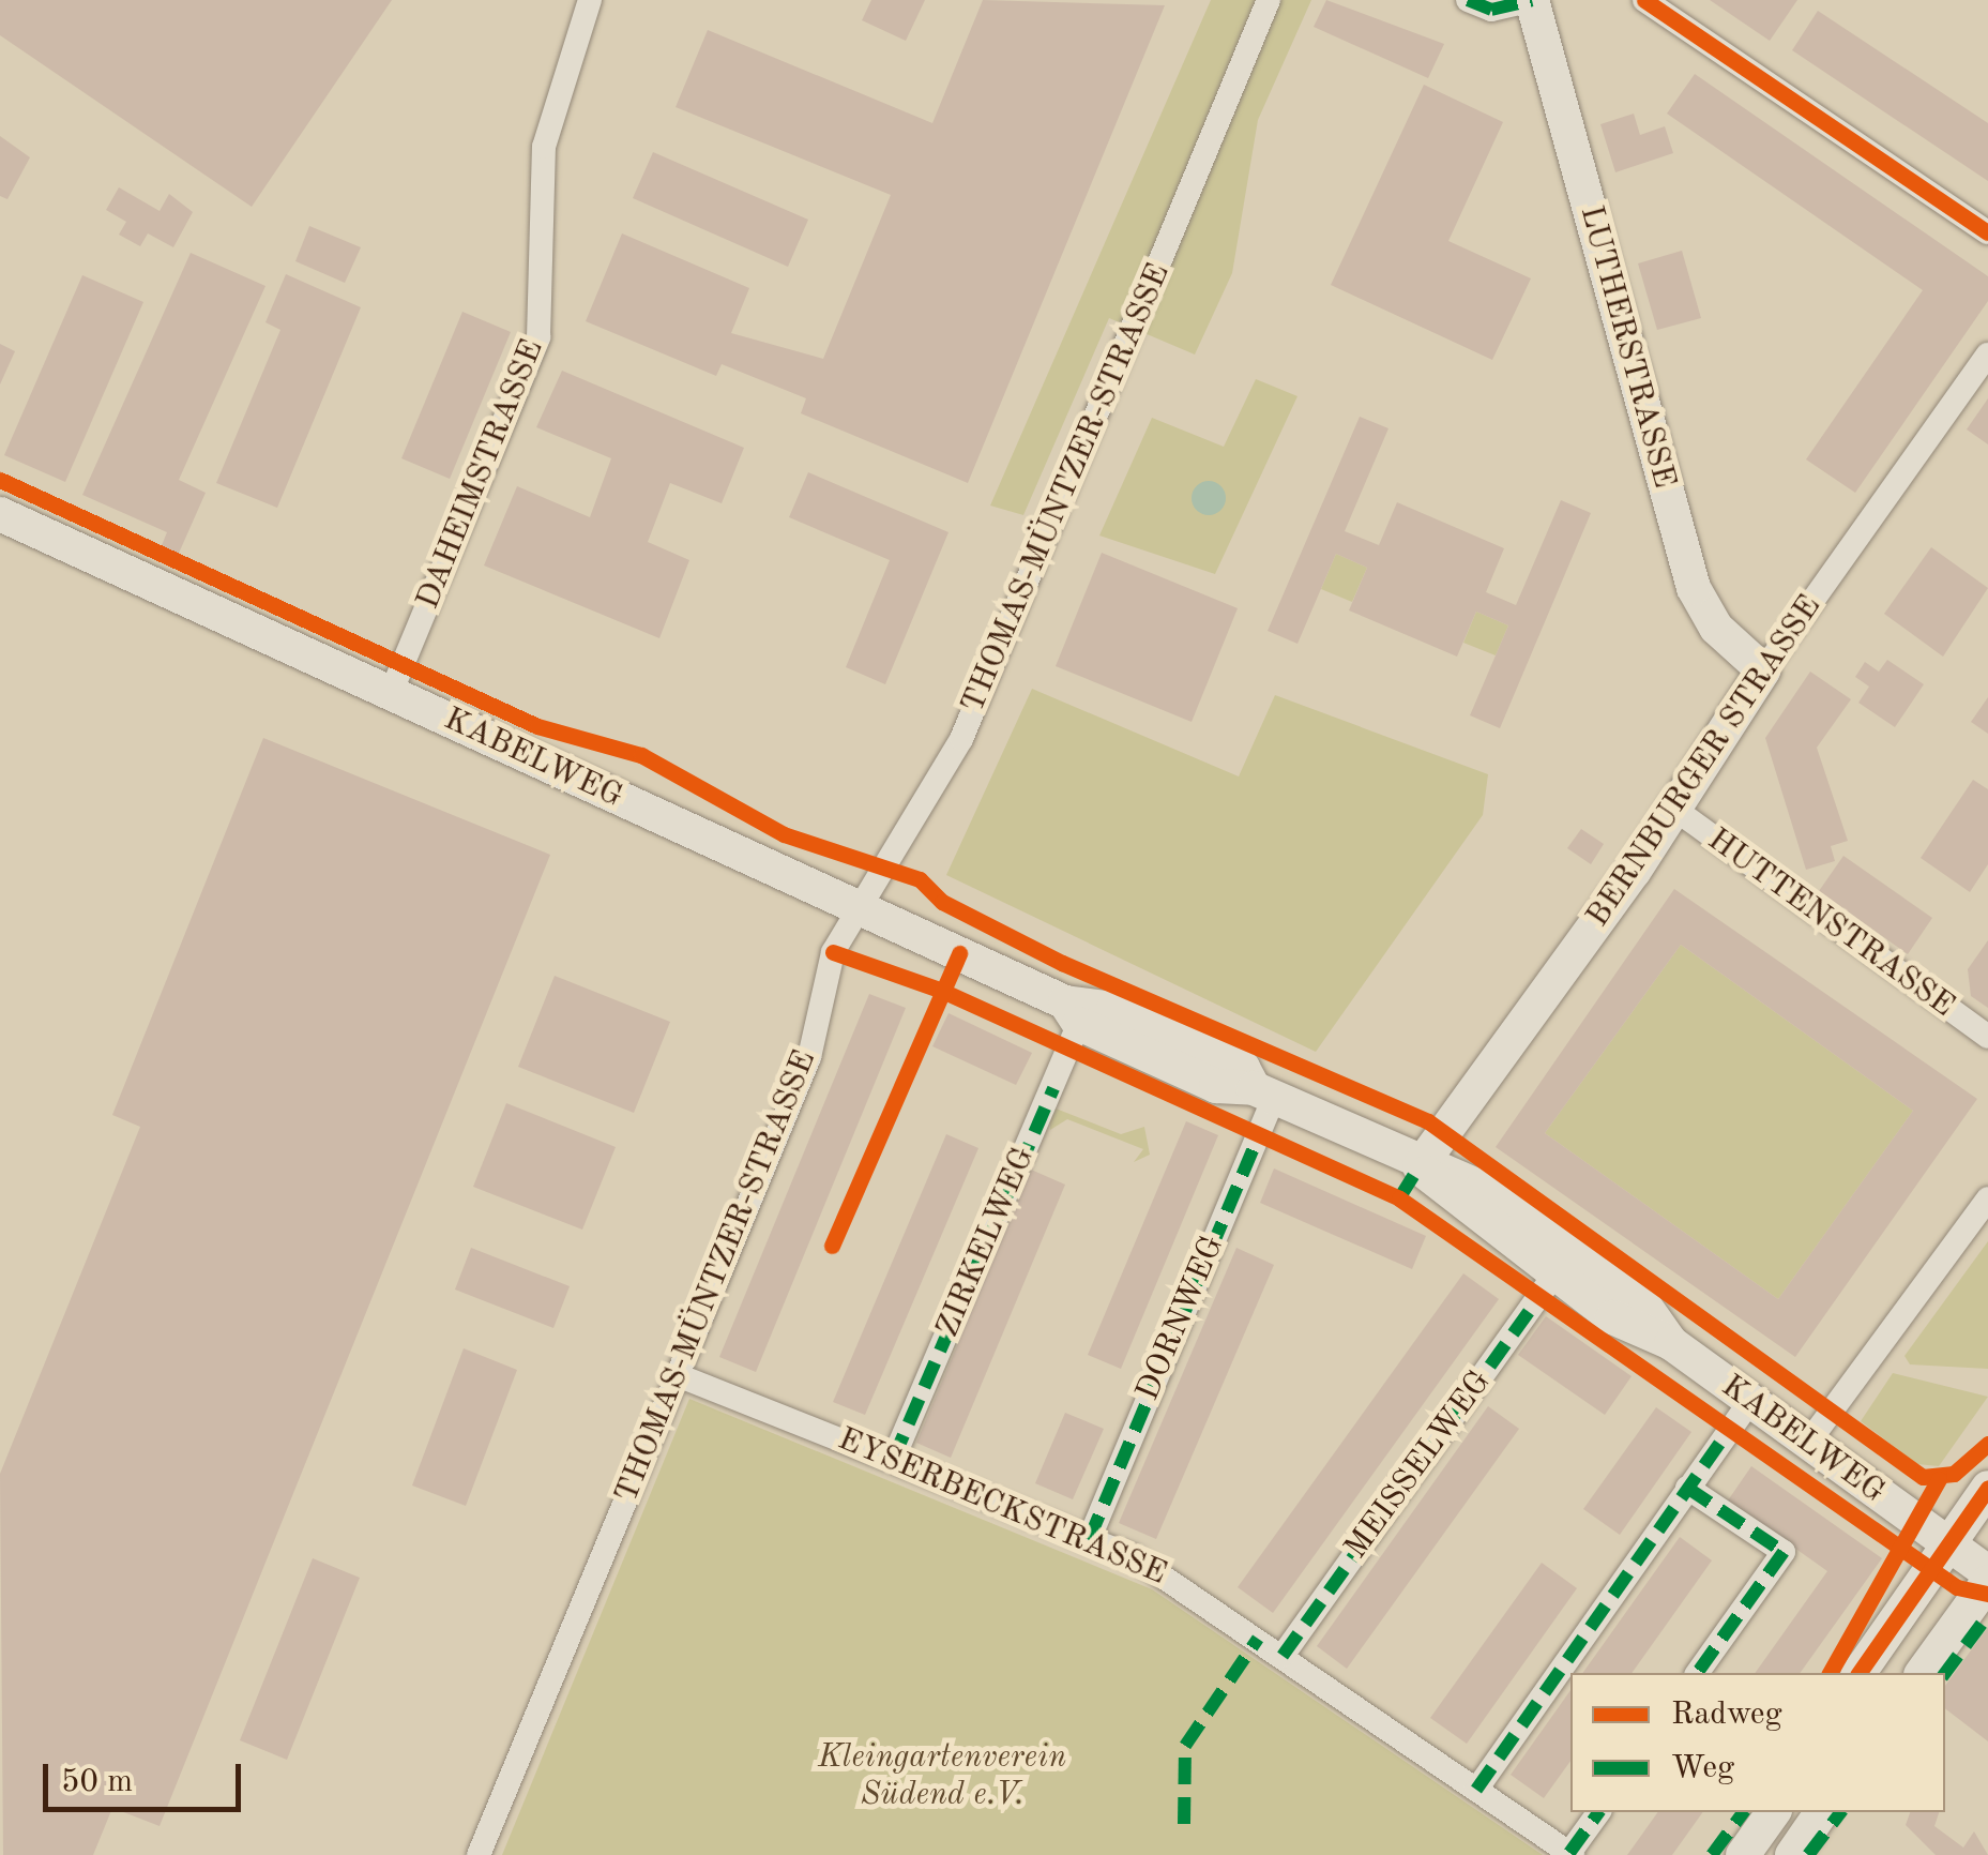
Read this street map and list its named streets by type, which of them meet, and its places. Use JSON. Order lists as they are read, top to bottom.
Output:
{
  "streets": {
    "main road": ["LUTHERSTRASSE", "KABELWEG", "BERNBURGER STRASSE"],
    "street": [
      "DAHEIMSTRASSE",
      "THOMAS-MÜNTZER-STRASSE",
      "HUTTENSTRASSE",
      "ZIRKELWEG",
      "DORNWEG",
      "MEISSELWEG",
      "EYSERBECKSTRASSE"
    ]
  },
  "crossings": [
    ["LUTHERSTRASSE", "BERNBURGER STRASSE"],
    ["DAHEIMSTRASSE", "KABELWEG"],
    ["THOMAS-MÜNTZER-STRASSE", "KABELWEG"],
    ["THOMAS-MÜNTZER-STRASSE", "EYSERBECKSTRASSE"],
    ["KABELWEG", "BERNBURGER STRASSE"],
    ["KABELWEG", "ZIRKELWEG"],
    ["KABELWEG", "DORNWEG"],
    ["KABELWEG", "MEISSELWEG"],
    ["BERNBURGER STRASSE", "HUTTENSTRASSE"],
    ["ZIRKELWEG", "EYSERBECKSTRASSE"],
    ["DORNWEG", "EYSERBECKSTRASSE"],
    ["MEISSELWEG", "EYSERBECKSTRASSE"]
  ],
  "parks": ["Kleingartenverein Südend e.V."],
  "legend": ["Radweg", "Weg"],
  "scale_bar": "50 m"
}
